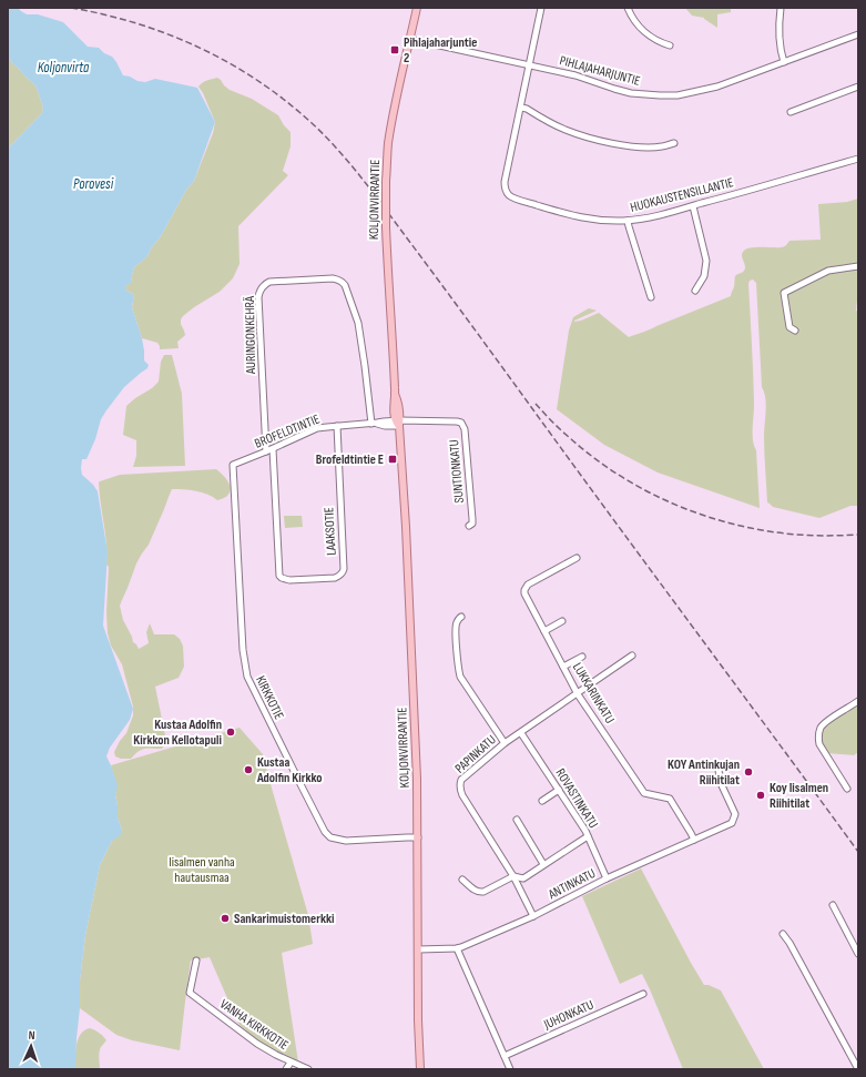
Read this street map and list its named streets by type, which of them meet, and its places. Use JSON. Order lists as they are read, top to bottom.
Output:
{
  "streets": {
    "main road": ["KOLJONVIRRANTIE"],
    "street": [
      "PIHLAJAHARJUNTIE",
      "HUOKAUSTENSILLANTIE",
      "AURINGONKEHRÄ",
      "BROFELDTINTIE",
      "SUNTIONKATU",
      "LAAKSOTIE",
      "LUKKARINKATU",
      "KIRKKOTIE",
      "PAPINKATU",
      "ROVASTINKATU",
      "ANTINKATU",
      "JUHONKATU",
      "VANHA KIRKKOTIE"
    ]
  },
  "crossings": [
    ["PIHLAJAHARJUNTIE", "KOLJONVIRRANTIE"],
    ["KOLJONVIRRANTIE", "BROFELDTINTIE"],
    ["KOLJONVIRRANTIE", "SUNTIONKATU"],
    ["KOLJONVIRRANTIE", "KIRKKOTIE"],
    ["KOLJONVIRRANTIE", "ANTINKATU"],
    ["AURINGONKEHRÄ", "BROFELDTINTIE"],
    ["BROFELDTINTIE", "SUNTIONKATU"],
    ["BROFELDTINTIE", "LAAKSOTIE"],
    ["BROFELDTINTIE", "KIRKKOTIE"],
    ["LUKKARINKATU", "PAPINKATU"],
    ["LUKKARINKATU", "ANTINKATU"],
    ["PAPINKATU", "ROVASTINKATU"],
    ["PAPINKATU", "ANTINKATU"],
    ["ROVASTINKATU", "ANTINKATU"]
  ],
  "water": ["Koljonvirta", "Porovesi"],
  "parks": ["Iisalmen vanha hautausmaa"],
  "places": {
    "transit": ["Pihlajaharjuntie 2", "Brofeldtintie E"],
    "other": [
      "Kustaa Adolfin Kirkkon Kellotapuli",
      "Kustaa Adolfin Kirkko",
      "KOY Antinkujan Riihitilat",
      "Koy Iisalmen Riihitilat",
      "Sankarimuistomerkki"
    ]
  },
  "north": "top"
}
